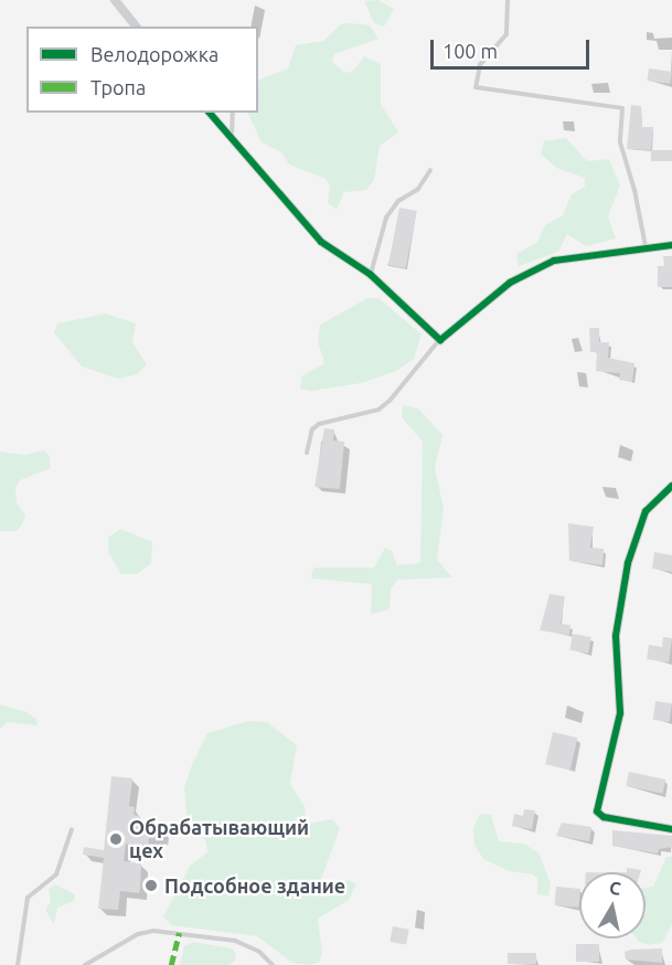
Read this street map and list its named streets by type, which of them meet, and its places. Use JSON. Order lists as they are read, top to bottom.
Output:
{
  "places": ["Обрабатывающий цех", "Подсобное здание"],
  "legend": ["Велодорожка", "Тропа"],
  "scale_bar": "100 m",
  "north": "top"
}
